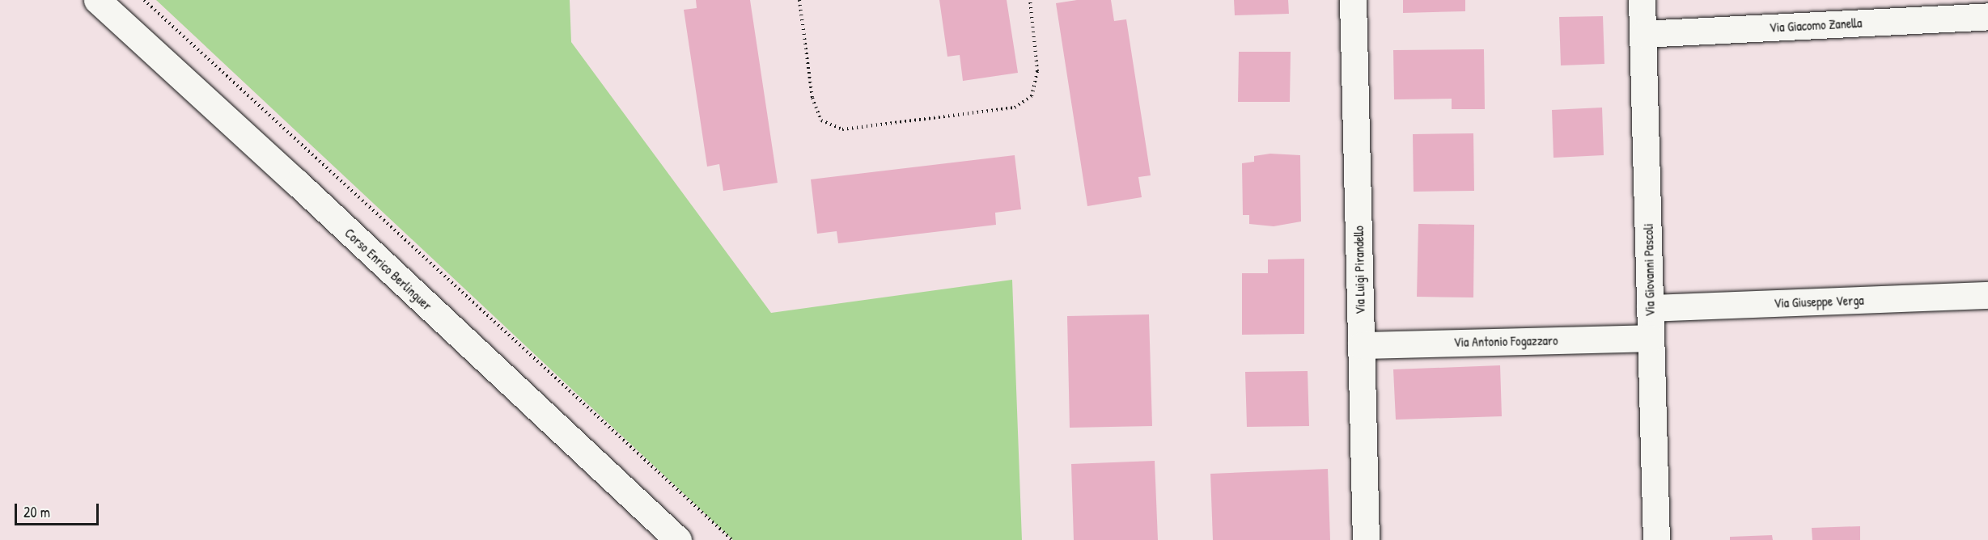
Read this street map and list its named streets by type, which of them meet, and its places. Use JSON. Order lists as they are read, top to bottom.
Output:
{
  "streets": {
    "street": [
      "Via Giacomo Zanella",
      "Corso Enrico Berlinguer",
      "Via Luigi Pirandello",
      "Via Giovanni Pascoli",
      "Via Giuseppe Verga",
      "Via Antonio Fogazzaro"
    ]
  },
  "crossings": [
    ["Via Giacomo Zanella", "Via Giovanni Pascoli"],
    ["Via Luigi Pirandello", "Via Antonio Fogazzaro"],
    ["Via Giovanni Pascoli", "Via Giuseppe Verga"],
    ["Via Giovanni Pascoli", "Via Antonio Fogazzaro"]
  ],
  "scale_bar": "20 m"
}
